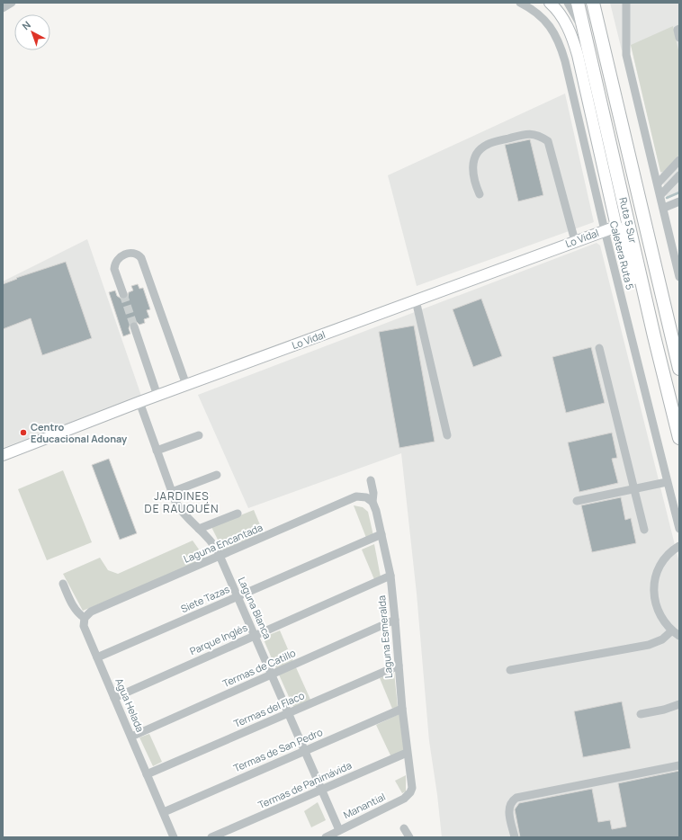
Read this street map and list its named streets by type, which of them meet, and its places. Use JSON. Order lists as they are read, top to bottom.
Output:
{
  "streets": {
    "highway": ["Ruta 5 Sur"],
    "main road": ["Lo Vidal"],
    "street": [
      "Caletera Ruta 5",
      "Laguna Encantada",
      "Siete Tazas",
      "Laguna Blanca",
      "Laguna Esmeralda",
      "Parque Inglés",
      "Termas de Catillo",
      "Agua Helada",
      "Termas del Flaco",
      "Termas de San Pedro",
      "Termas de Panimávida",
      "Manantial"
    ]
  },
  "crossings": [
    ["Lo Vidal", "Caletera Ruta 5"],
    ["Lo Vidal", "Laguna Blanca"],
    ["Laguna Encantada", "Laguna Blanca"],
    ["Laguna Encantada", "Laguna Esmeralda"],
    ["Laguna Encantada", "Agua Helada"],
    ["Siete Tazas", "Laguna Blanca"],
    ["Siete Tazas", "Laguna Esmeralda"],
    ["Siete Tazas", "Agua Helada"],
    ["Laguna Blanca", "Parque Inglés"],
    ["Laguna Blanca", "Termas de Catillo"],
    ["Laguna Blanca", "Termas del Flaco"],
    ["Laguna Blanca", "Termas de San Pedro"],
    ["Laguna Blanca", "Termas de Panimávida"],
    ["Laguna Blanca", "Manantial"],
    ["Laguna Esmeralda", "Parque Inglés"],
    ["Laguna Esmeralda", "Termas de Catillo"],
    ["Laguna Esmeralda", "Termas del Flaco"],
    ["Laguna Esmeralda", "Termas de San Pedro"],
    ["Laguna Esmeralda", "Termas de Panimávida"],
    ["Laguna Esmeralda", "Manantial"],
    ["Parque Inglés", "Agua Helada"],
    ["Termas de Catillo", "Agua Helada"],
    ["Agua Helada", "Termas del Flaco"],
    ["Agua Helada", "Termas de San Pedro"]
  ],
  "districts": ["JARDINES DE RAUQUÉN"],
  "places": ["Centro Educacional Adonay"],
  "north": "top left"
}
